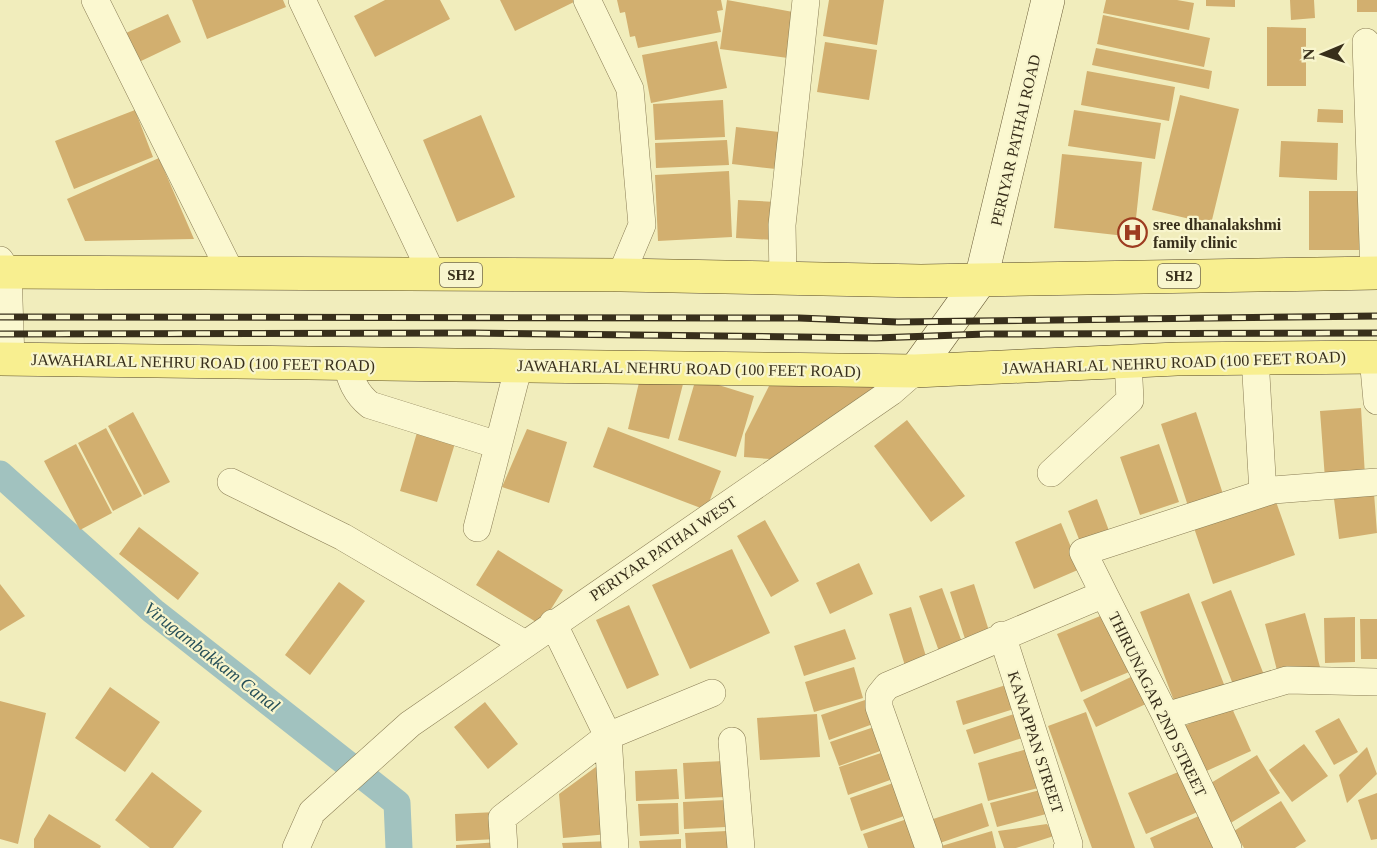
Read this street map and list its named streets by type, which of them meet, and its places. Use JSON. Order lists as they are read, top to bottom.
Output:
{
  "streets": {
    "main road": ["SH2", "JAWAHARLAL NEHRU ROAD (100 FEET ROAD)"],
    "street": [
      "PERIYAR PATHAI ROAD",
      "PERIYAR PATHAI WEST",
      "THIRUNAGAR 2ND STREET",
      "KANAPPAN STREET"
    ]
  },
  "crossings": [
    ["PERIYAR PATHAI ROAD", "SH2"],
    ["JAWAHARLAL NEHRU ROAD (100 FEET ROAD)", "PERIYAR PATHAI WEST"],
    ["THIRUNAGAR 2ND STREET", "KANAPPAN STREET"]
  ],
  "water": ["Virugambakkam Canal"],
  "places": {
    "hospital": ["sree dhanalakshmi family clinic"]
  },
  "north": "left"
}
